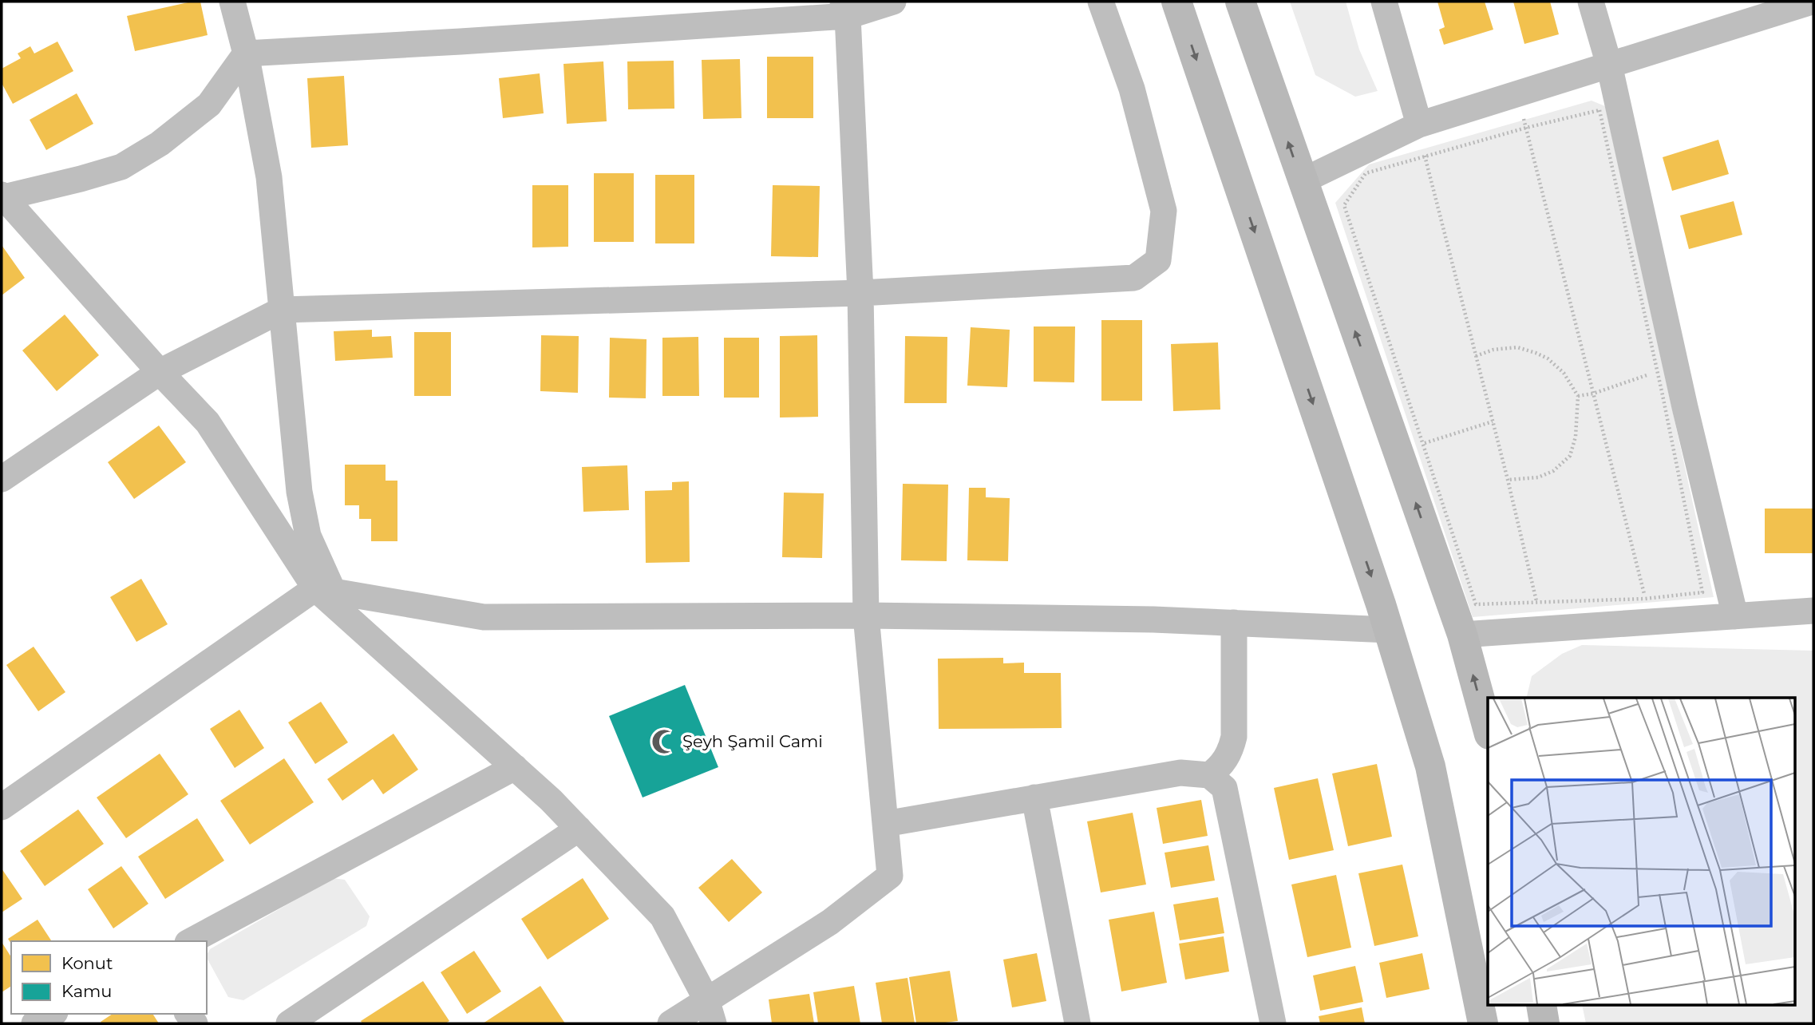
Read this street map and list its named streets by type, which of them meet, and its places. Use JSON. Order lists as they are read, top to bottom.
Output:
{
  "places": {
    "mosque": ["Şeyh Şamil Cami"]
  },
  "legend": ["Konut", "Kamu"]
}
